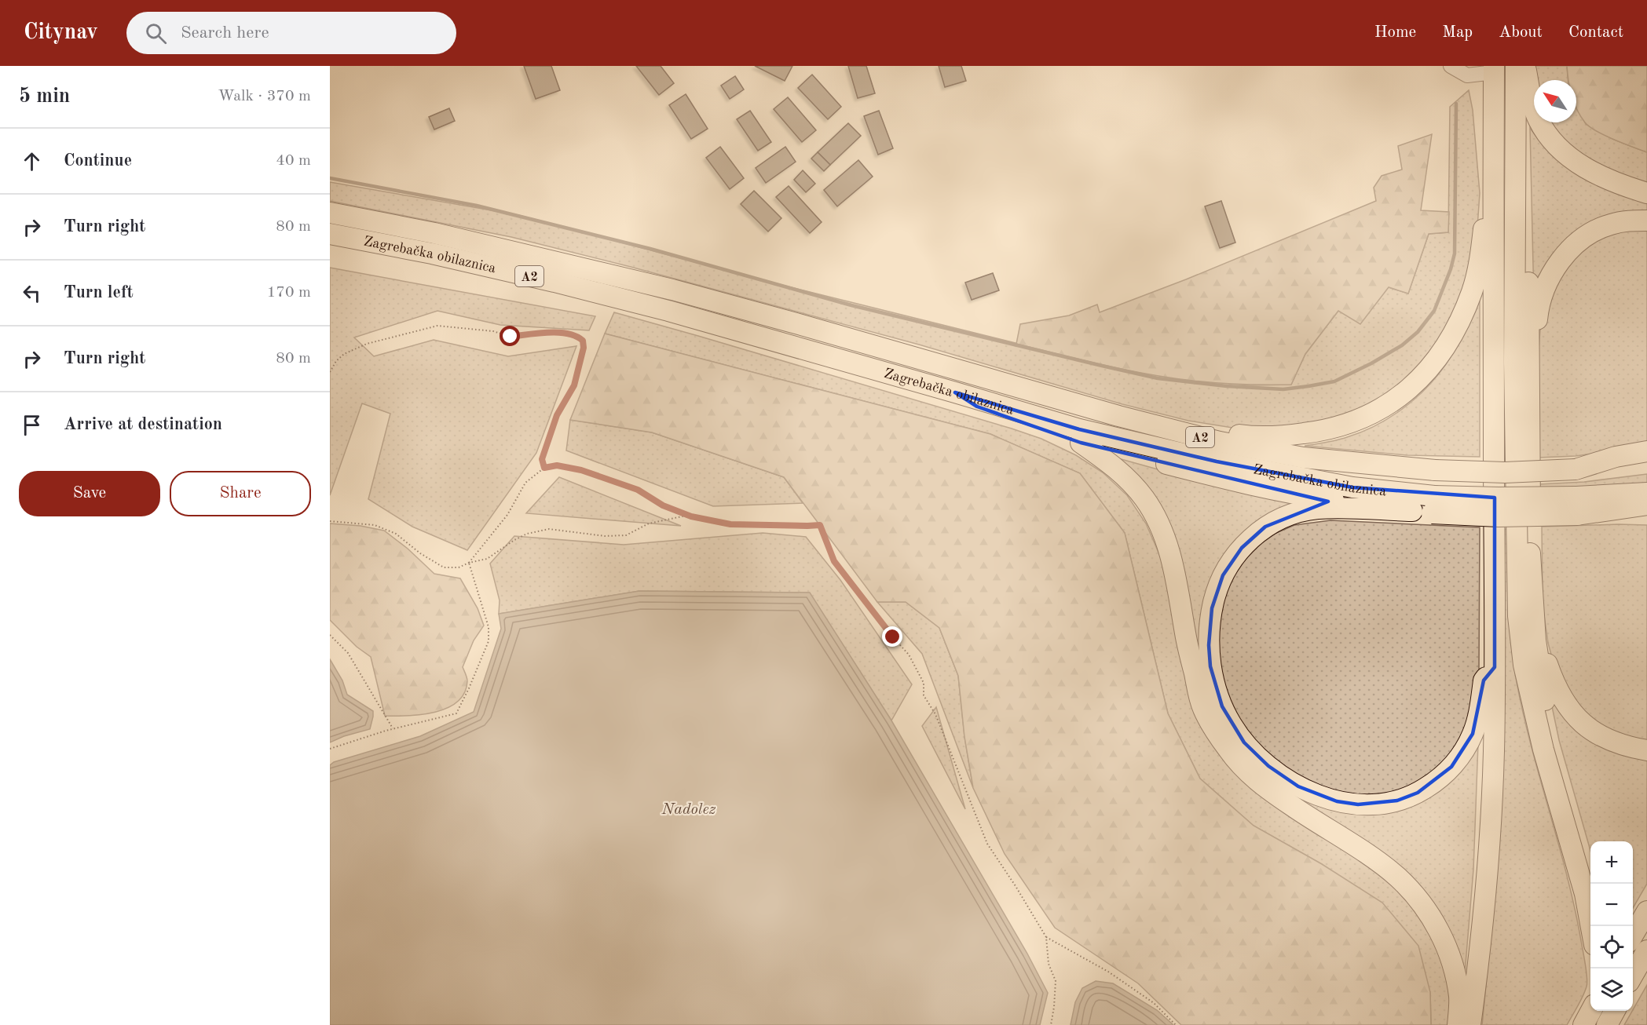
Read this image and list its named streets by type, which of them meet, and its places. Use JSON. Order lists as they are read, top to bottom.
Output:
{
  "streets": {
    "highway": ["Zagrebačka obilaznica", "A2"]
  },
  "water": ["Nadolez"],
  "north": "top left",
  "page": {
    "header": "Citynav",
    "search": "Search here",
    "nav": [
      "Home",
      "Map",
      "About",
      "Contact"
    ],
    "heading": ["5 min", "Walk · 370 m"],
    "list": [
      ["Continue", "40 m"],
      ["Turn right", "80 m"],
      ["Turn left", "170 m"],
      ["Turn right", "80 m"],
      "Arrive at destination"
    ],
    "buttons": ["Save", "Share"],
    "map_buttons": ["+", "−"]
  }
}
